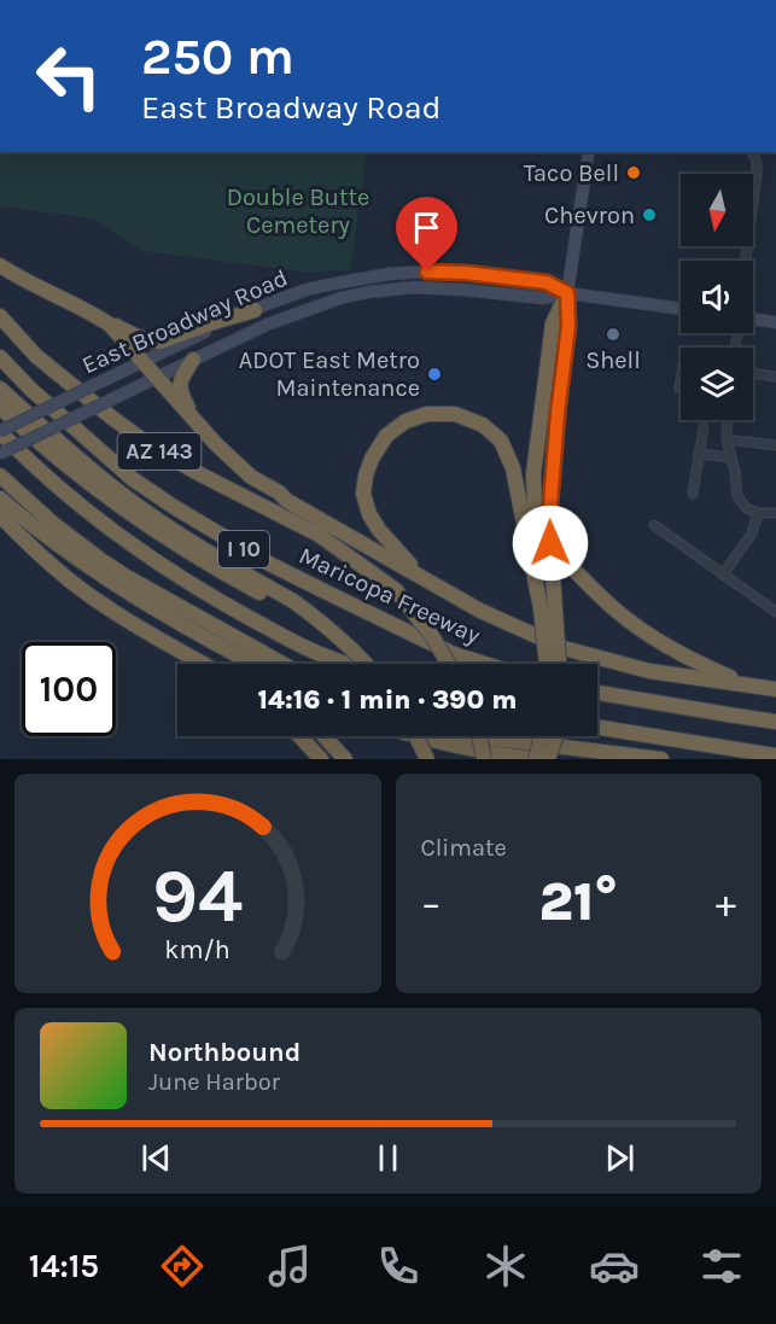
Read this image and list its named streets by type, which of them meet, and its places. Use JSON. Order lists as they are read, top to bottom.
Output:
{
  "streets": {
    "highway": ["AZ 143", "I 10", "Maricopa Freeway"],
    "main road": ["East Broadway Road"]
  },
  "crossings": [
    ["East Broadway Road", "I 10"]
  ],
  "parks": ["Double Butte Cemetery"],
  "places": [
    "Taco Bell",
    "Chevron",
    "Shell",
    "ADOT East Metro Maintenance"
  ],
  "north": "bottom",
  "page": {
    "turn": ["250 m", "East Broadway Road"],
    "limit": "100",
    "trip": "14:16 · 1 min · 390 m",
    "tile": "Climate",
    "heat": ["−", "21°", "+"],
    "song": ["Northbound", "June Harbor"],
    "tabs": "14:15",
    "gauge": ["94", "km/h"]
  }
}
